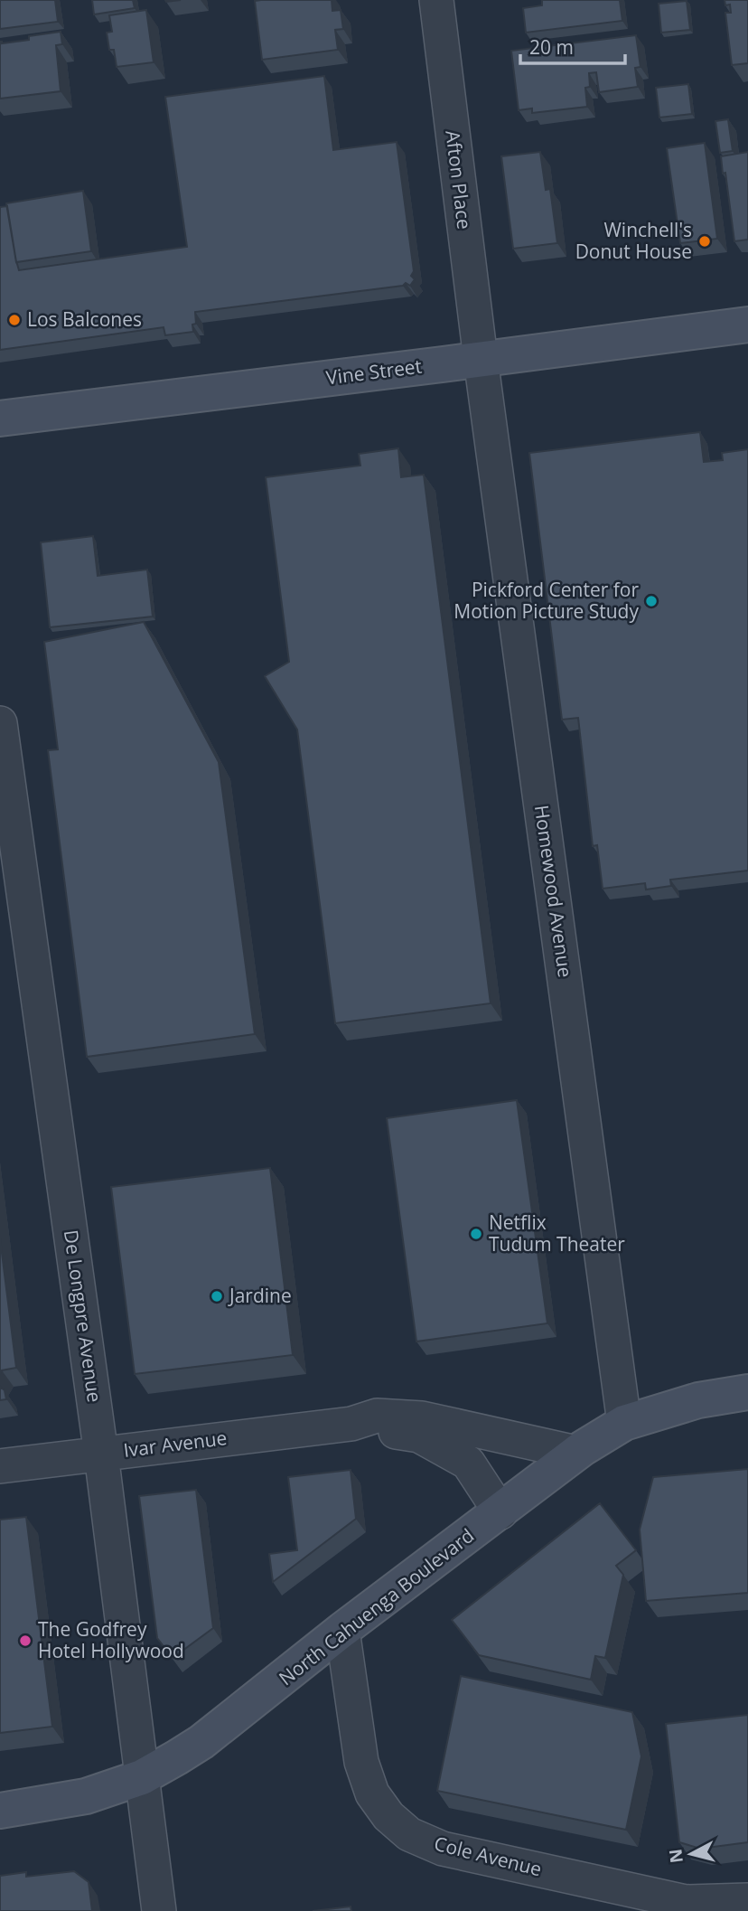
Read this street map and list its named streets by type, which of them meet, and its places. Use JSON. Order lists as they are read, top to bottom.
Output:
{
  "streets": {
    "main road": ["Vine Street", "North Cahuenga Boulevard"],
    "street": [
      "Afton Place",
      "Homewood Avenue",
      "De Longpre Avenue",
      "Ivar Avenue",
      "Cole Avenue"
    ]
  },
  "crossings": [
    ["Afton Place", "Vine Street"],
    ["Afton Place", "Homewood Avenue"],
    ["Vine Street", "Homewood Avenue"],
    ["Homewood Avenue", "North Cahuenga Boulevard"],
    ["De Longpre Avenue", "Ivar Avenue"],
    ["De Longpre Avenue", "North Cahuenga Boulevard"],
    ["Ivar Avenue", "North Cahuenga Boulevard"],
    ["North Cahuenga Boulevard", "Cole Avenue"]
  ],
  "places": [
    "Winchell's Donut House",
    "Los Balcones",
    "Pickford Center for Motion Picture Study",
    "Netflix Tudum Theater",
    "Jardine",
    "The Godfrey Hotel Hollywood"
  ],
  "scale_bar": "20 m",
  "north": "left"
}
